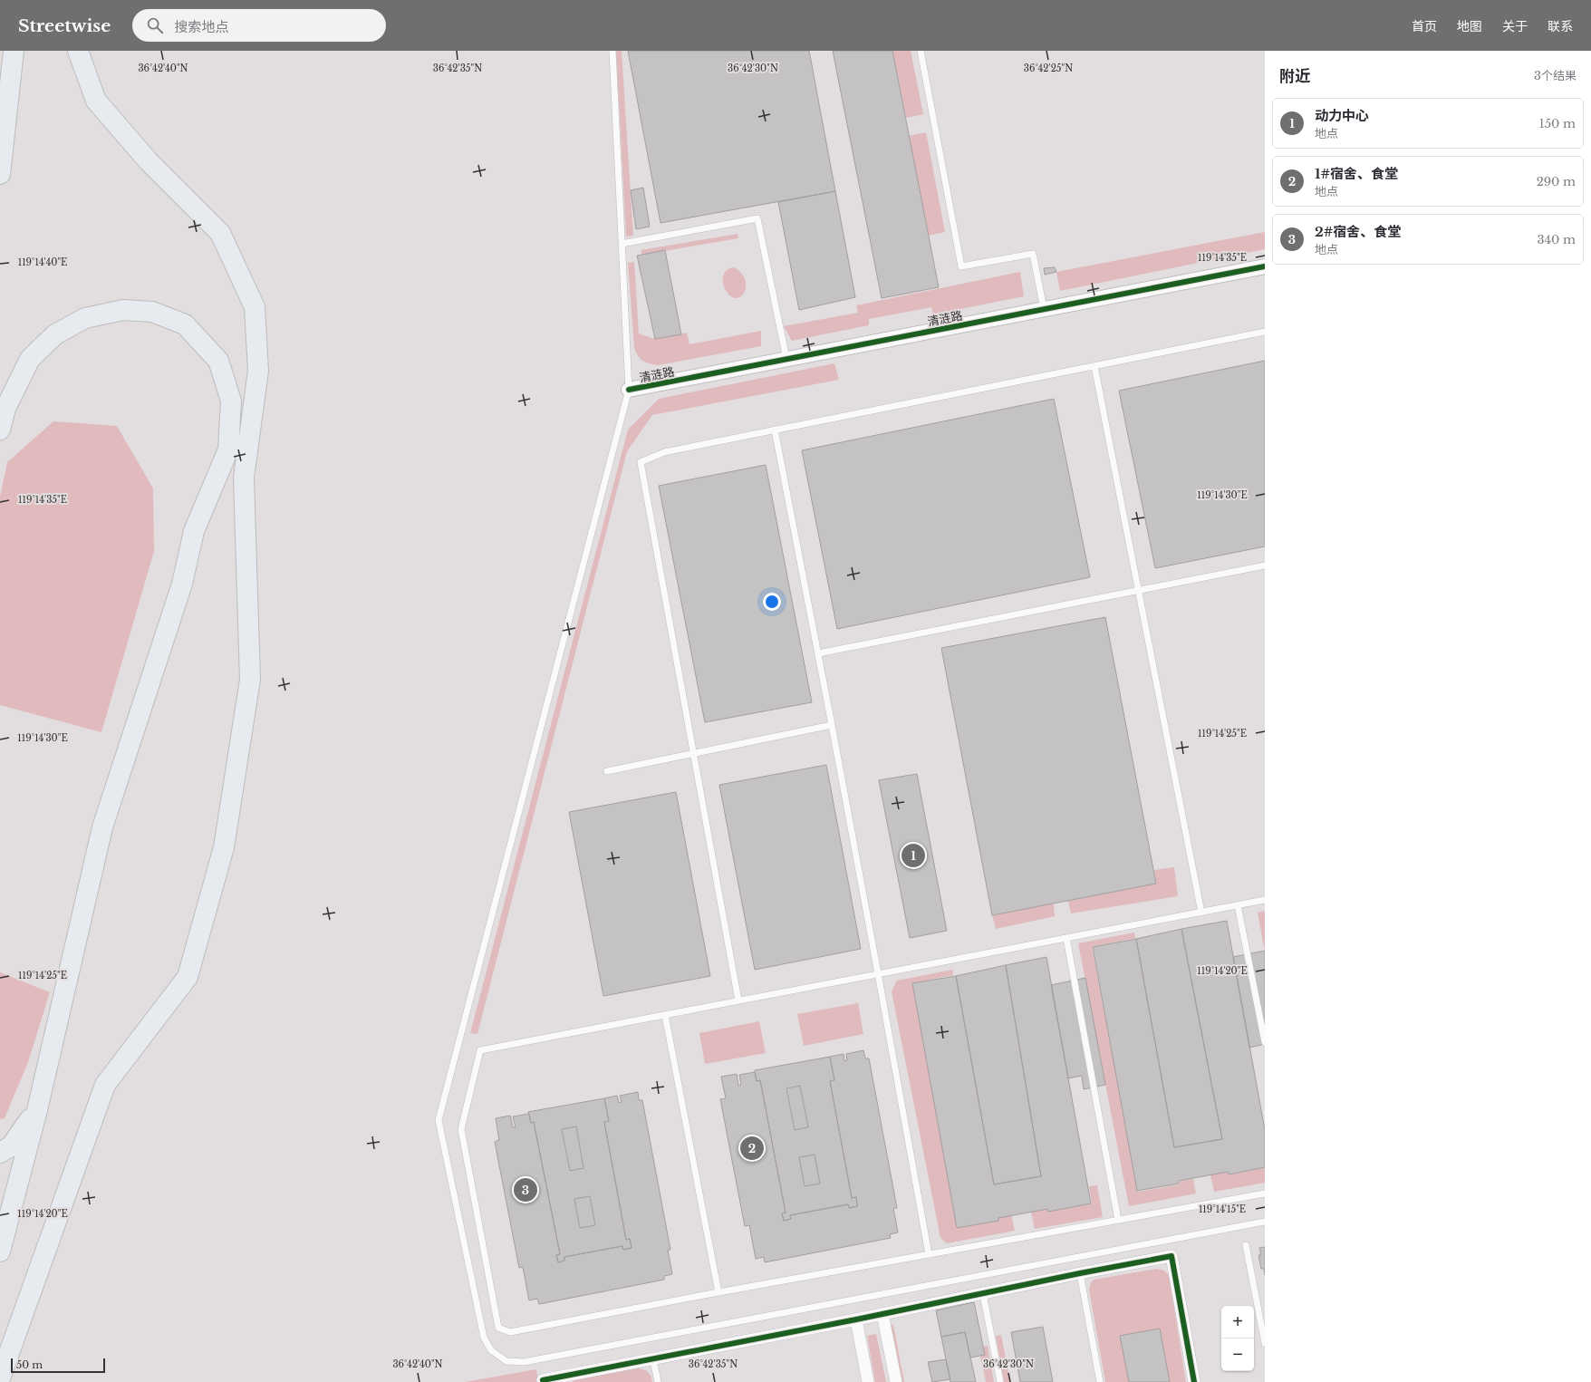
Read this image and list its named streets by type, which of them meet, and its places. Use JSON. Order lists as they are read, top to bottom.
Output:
{
  "streets": {
    "street": ["清涟路"]
  },
  "scale_bar": "50 m",
  "page": {
    "header": "Streetwise",
    "search": "搜索地点",
    "nav": [
      "首页",
      "地图",
      "关于",
      "联系"
    ],
    "heading": ["附近", "3个结果"],
    "list": [
      {
        "mark": "1",
        "name": "动力中心",
        "note": "地点",
        "value": "150 m"
      },
      {
        "mark": "2",
        "name": "1#宿舍、食堂",
        "note": "地点",
        "value": "290 m"
      },
      {
        "mark": "3",
        "name": "2#宿舍、食堂",
        "note": "地点",
        "value": "340 m"
      }
    ],
    "pins": ["1", "2", "3"],
    "map_buttons": ["+", "−"],
    "scale": "50 m"
  },
  "coordinates": [
    "36°42'40\"N",
    "36°42'35\"N",
    "36°42'30\"N",
    "36°42'25\"N",
    "119°14'35\"E",
    "119°14'40\"E",
    "119°14'30\"E",
    "119°14'25\"E",
    "119°14'20\"E",
    "119°14'15\"E"
  ]
}
